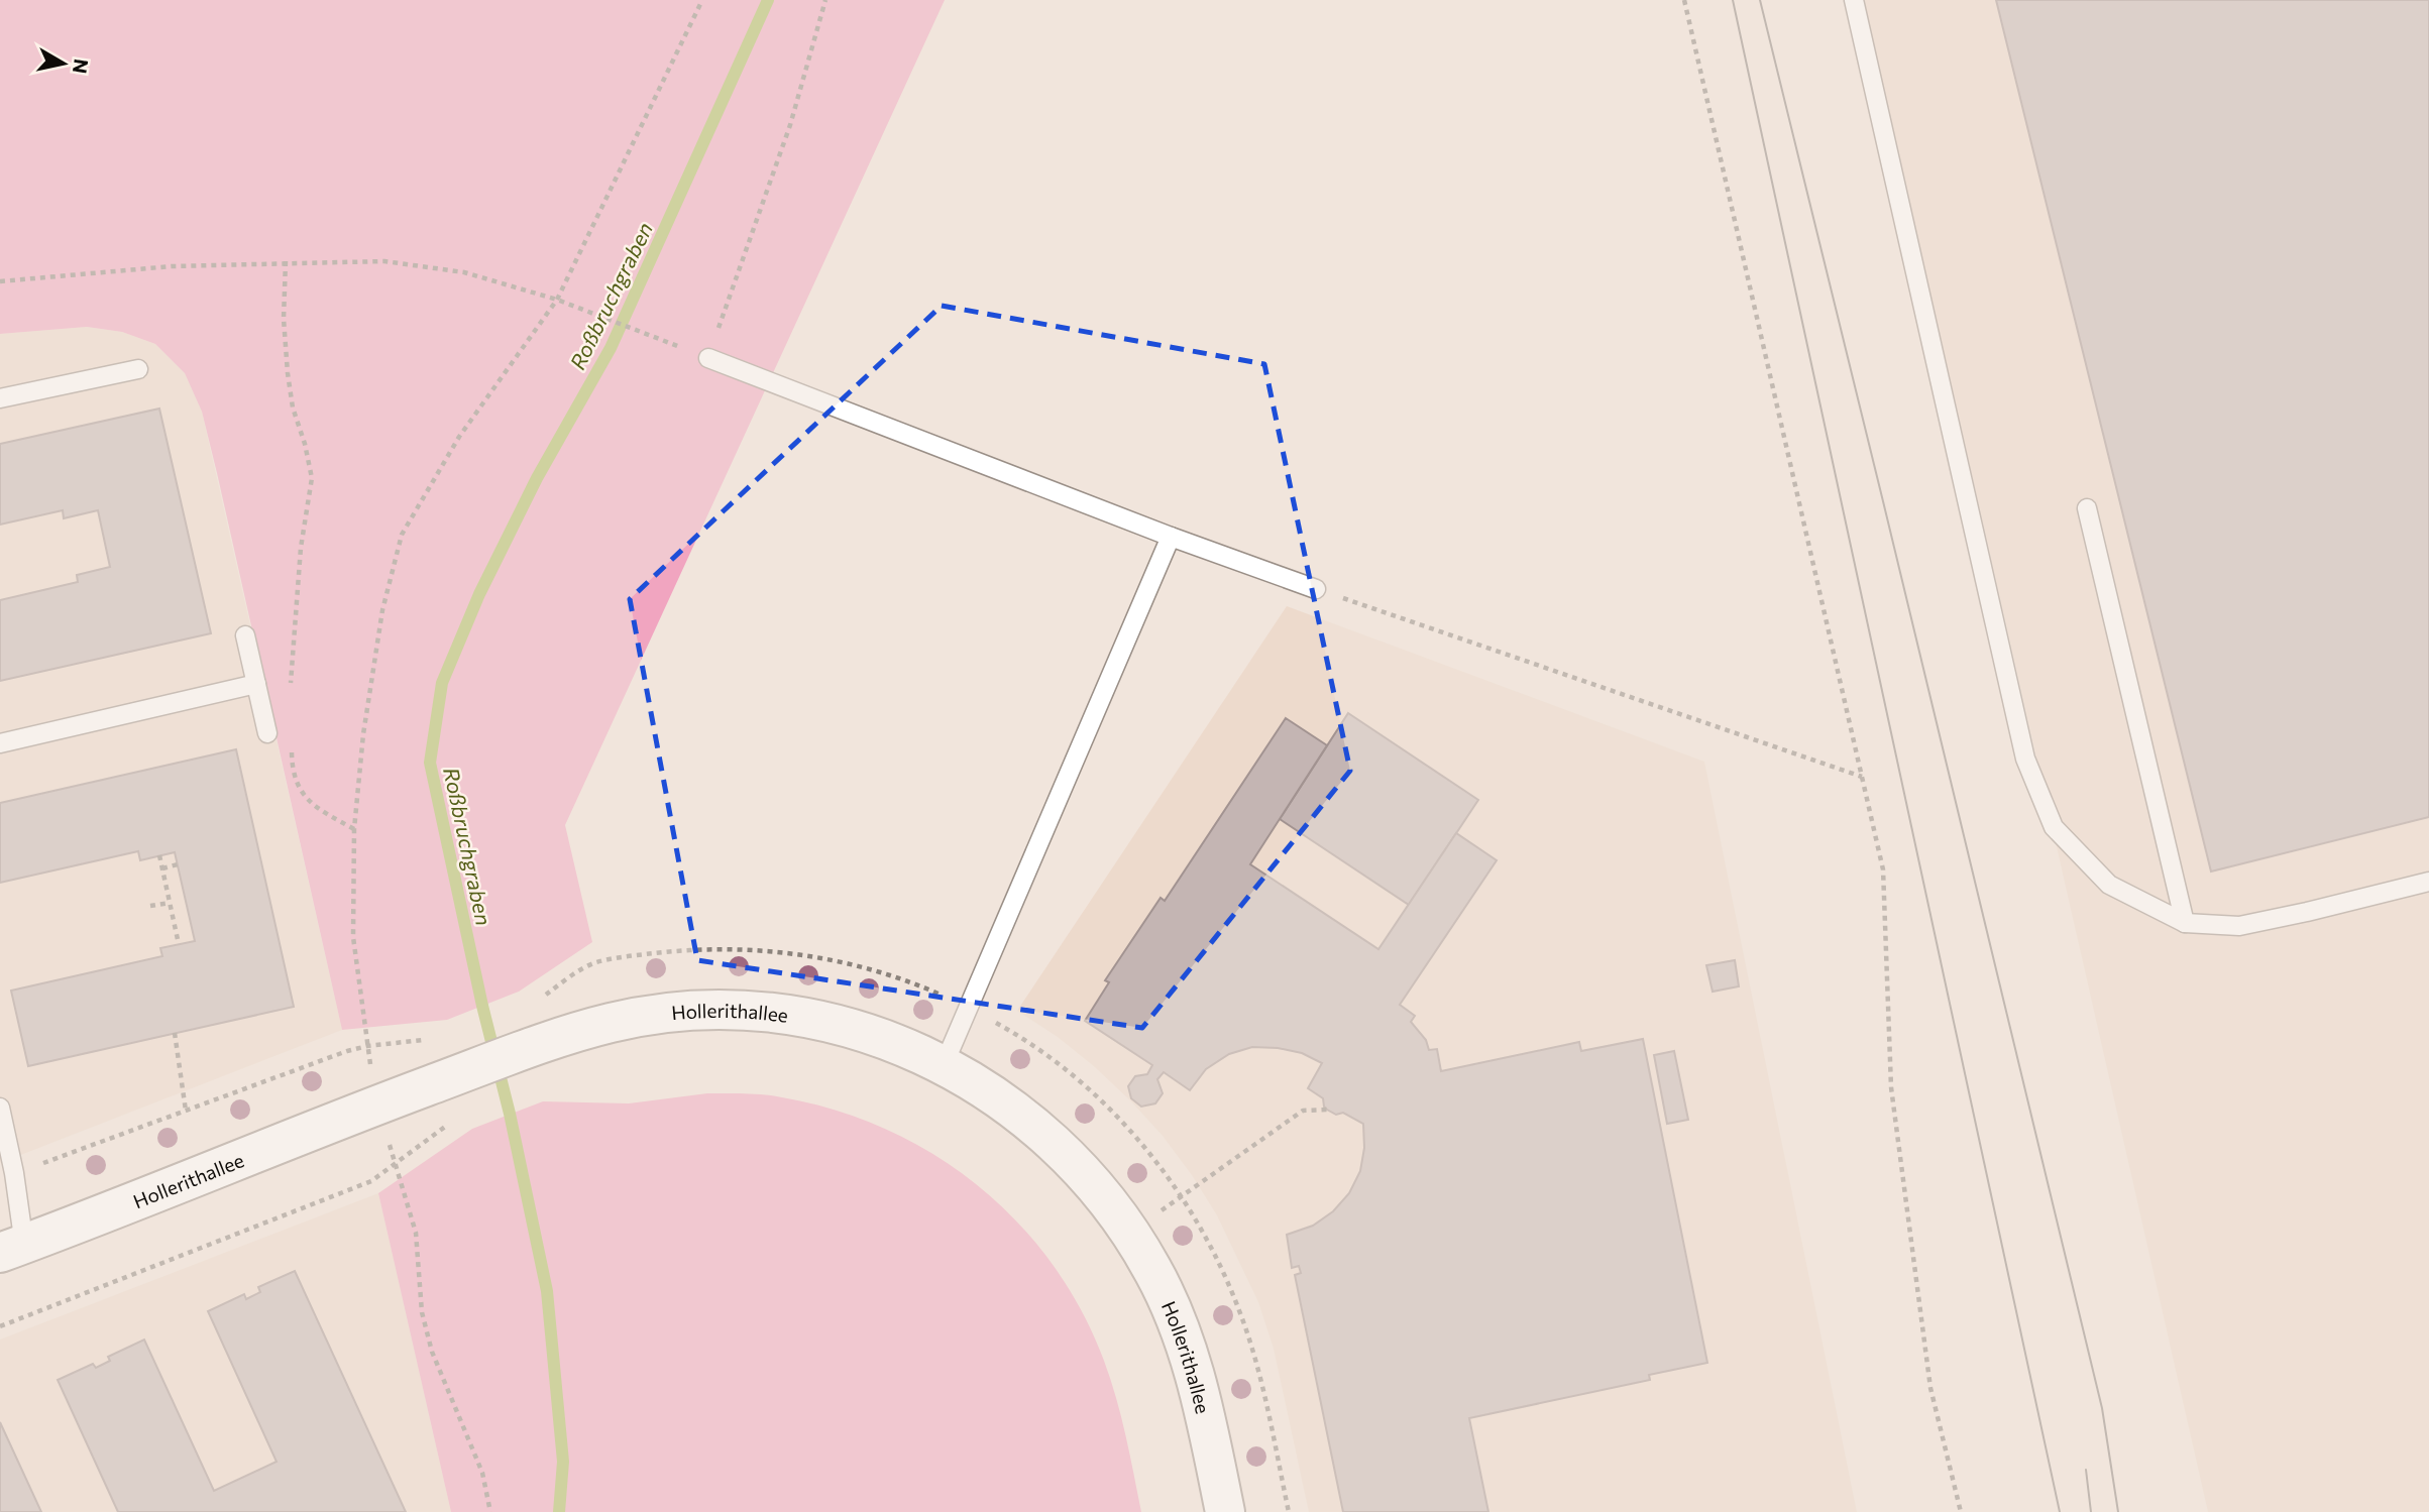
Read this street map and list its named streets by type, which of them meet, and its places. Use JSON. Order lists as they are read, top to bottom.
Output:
{
  "streets": {
    "street": ["Hollerithallee"]
  },
  "water": ["Roßbruchgraben"],
  "north": "right"
}
